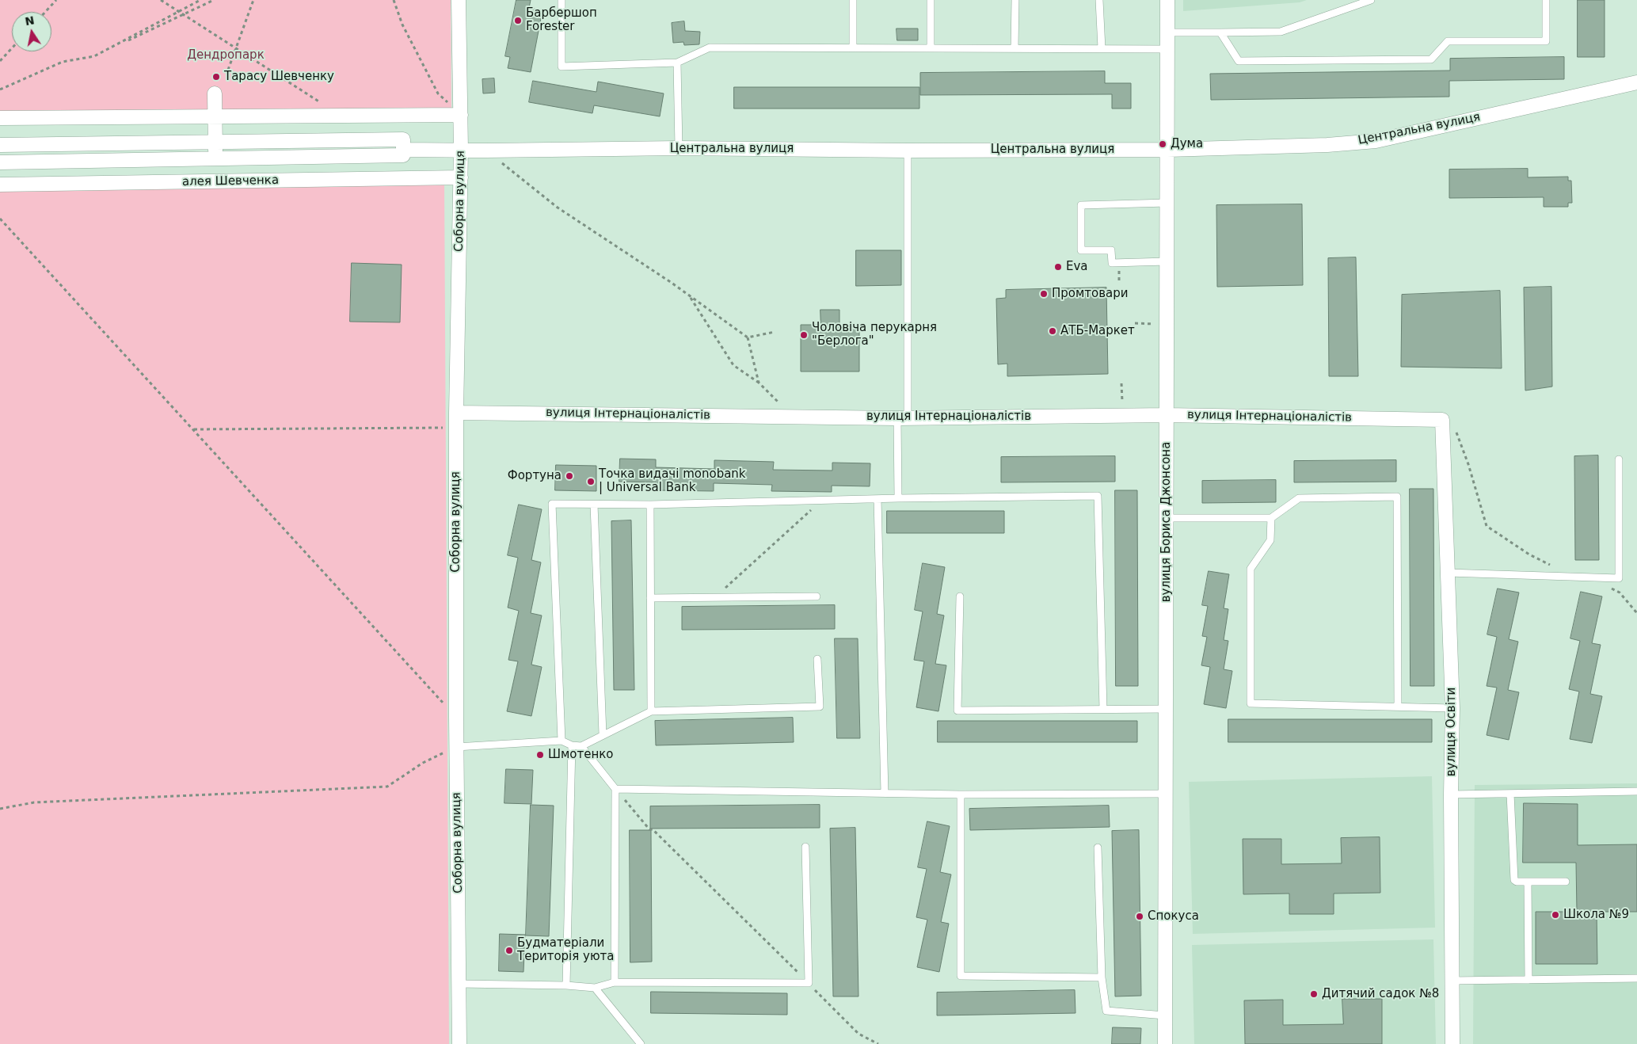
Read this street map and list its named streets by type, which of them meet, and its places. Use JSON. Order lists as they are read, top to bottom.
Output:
{
  "streets": {
    "street": [
      "Центральна вулиця",
      "алея Шевченка",
      "Соборна вулиця",
      "вулиця Інтернаціоналістів",
      "вулиця Бориса Джонсона",
      "вулиця Освіти"
    ]
  },
  "crossings": [
    ["Центральна вулиця", "алея Шевченка"],
    ["Центральна вулиця", "Соборна вулиця"],
    ["Центральна вулиця", "вулиця Бориса Джонсона"],
    ["алея Шевченка", "Соборна вулиця"],
    ["Соборна вулиця", "вулиця Інтернаціоналістів"],
    ["вулиця Інтернаціоналістів", "вулиця Бориса Джонсона"],
    ["вулиця Інтернаціоналістів", "вулиця Освіти"]
  ],
  "parks": ["Дендропарк"],
  "places": [
    "Барбершоп Forester",
    "Тарасу Шевченку",
    "Дума",
    "Eva",
    "Промтовари",
    "АТБ-Маркет",
    "Чоловіча перукарня \"Берлога\"",
    "Фортуна",
    "Точка видачі monobank | Universal Bank",
    "Шмотенко",
    "Школа №9",
    "Спокуса",
    "Будматеріали Територія уюта",
    "Дитячий садок №8"
  ],
  "north": "top"
}
